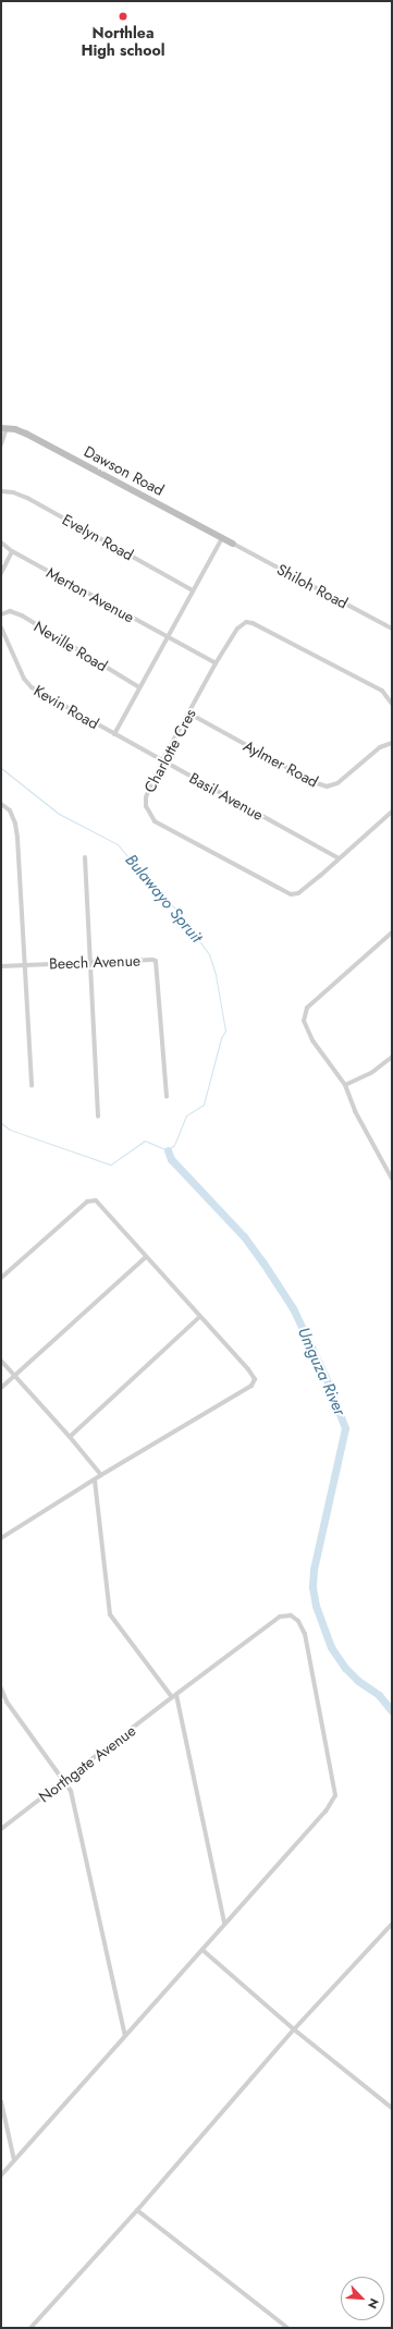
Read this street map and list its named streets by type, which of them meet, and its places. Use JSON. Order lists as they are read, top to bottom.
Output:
{
  "streets": {
    "street": [
      "Dawson Road",
      "Evelyn Road",
      "Shiloh Road",
      "Merton Avenue",
      "Neville Road",
      "Kevin Road",
      "Charlotte Cres",
      "Aylmer Road",
      "Basil Avenue",
      "Beech Avenue",
      "Northgate Avenue"
    ]
  },
  "crossings": [
    ["Dawson Road", "Shiloh Road"],
    ["Kevin Road", "Basil Avenue"],
    ["Charlotte Cres", "Aylmer Road"],
    ["Charlotte Cres", "Basil Avenue"]
  ],
  "water": ["Bulawayo Spruit", "Umguza River"],
  "places": ["Northlea High school"],
  "north": "bottom right"
}
